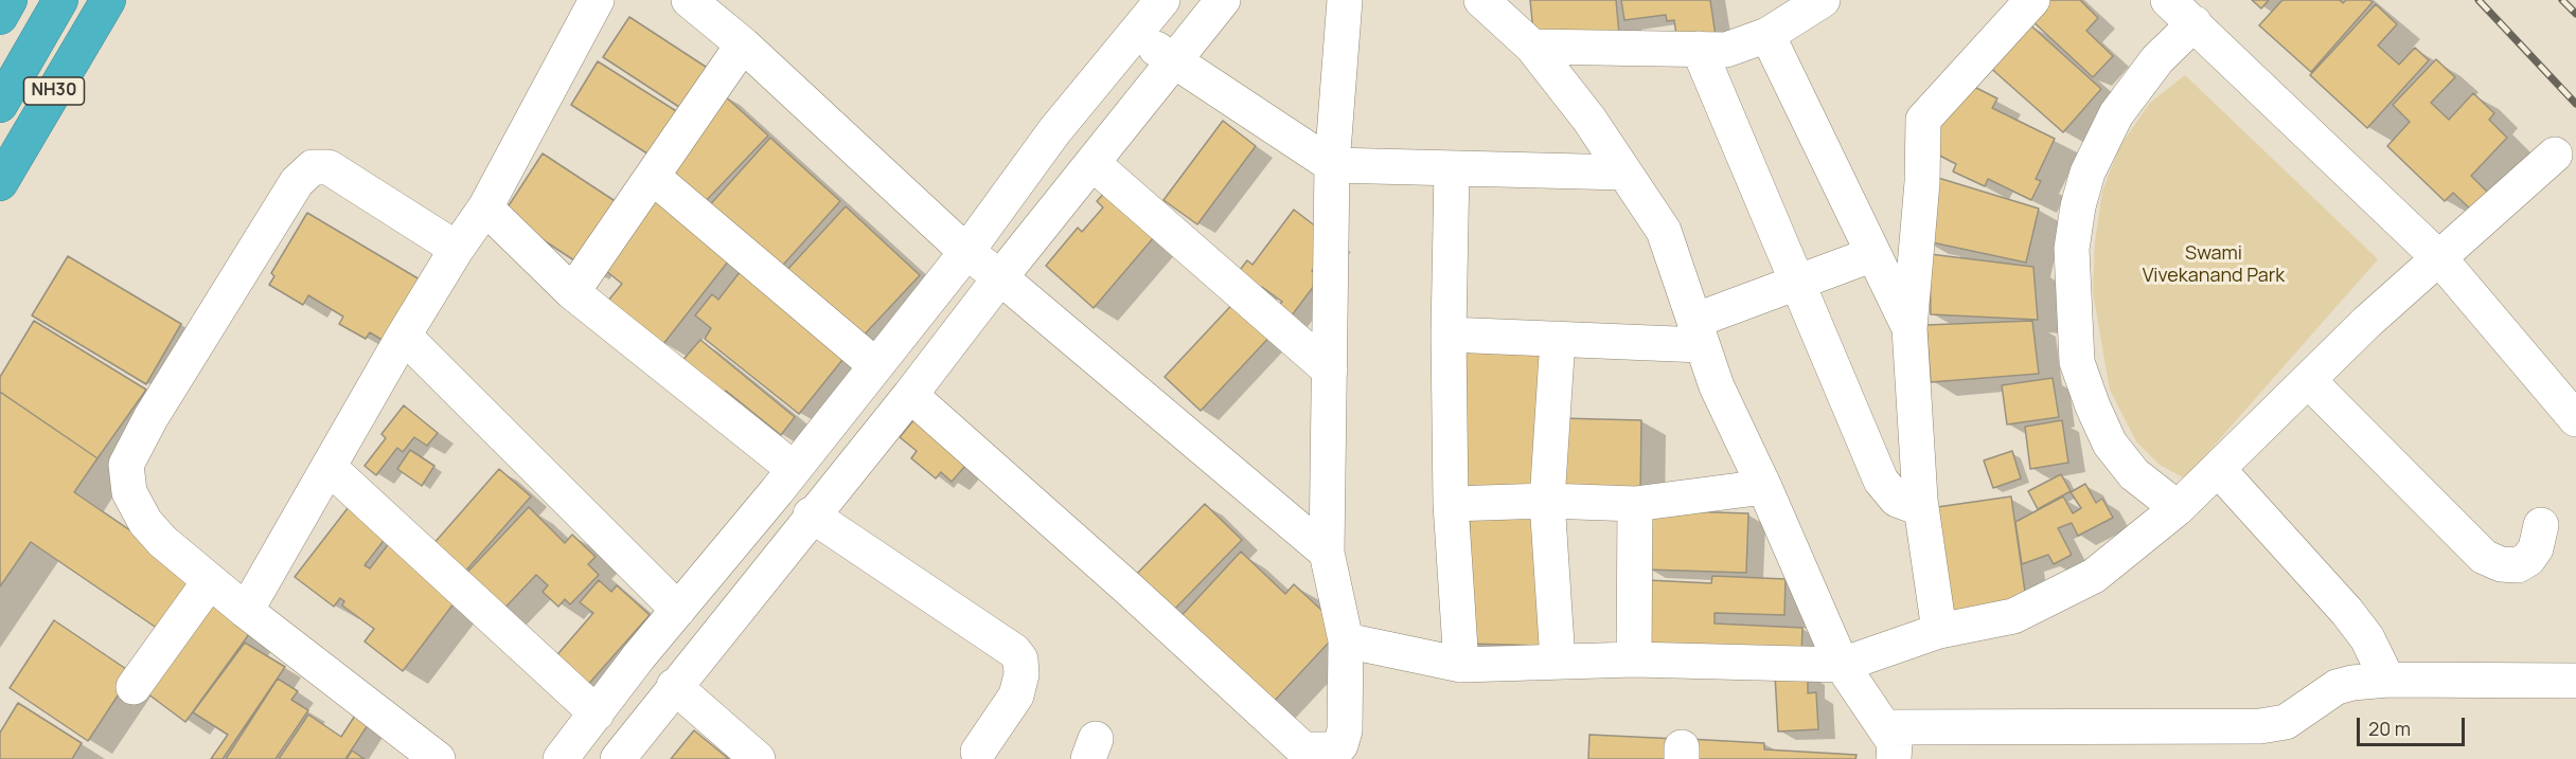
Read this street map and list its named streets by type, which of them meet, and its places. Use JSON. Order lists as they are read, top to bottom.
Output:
{
  "streets": {
    "highway": ["NH30"]
  },
  "parks": ["Swami Vivekanand Park"],
  "scale_bar": "20 m"
}
